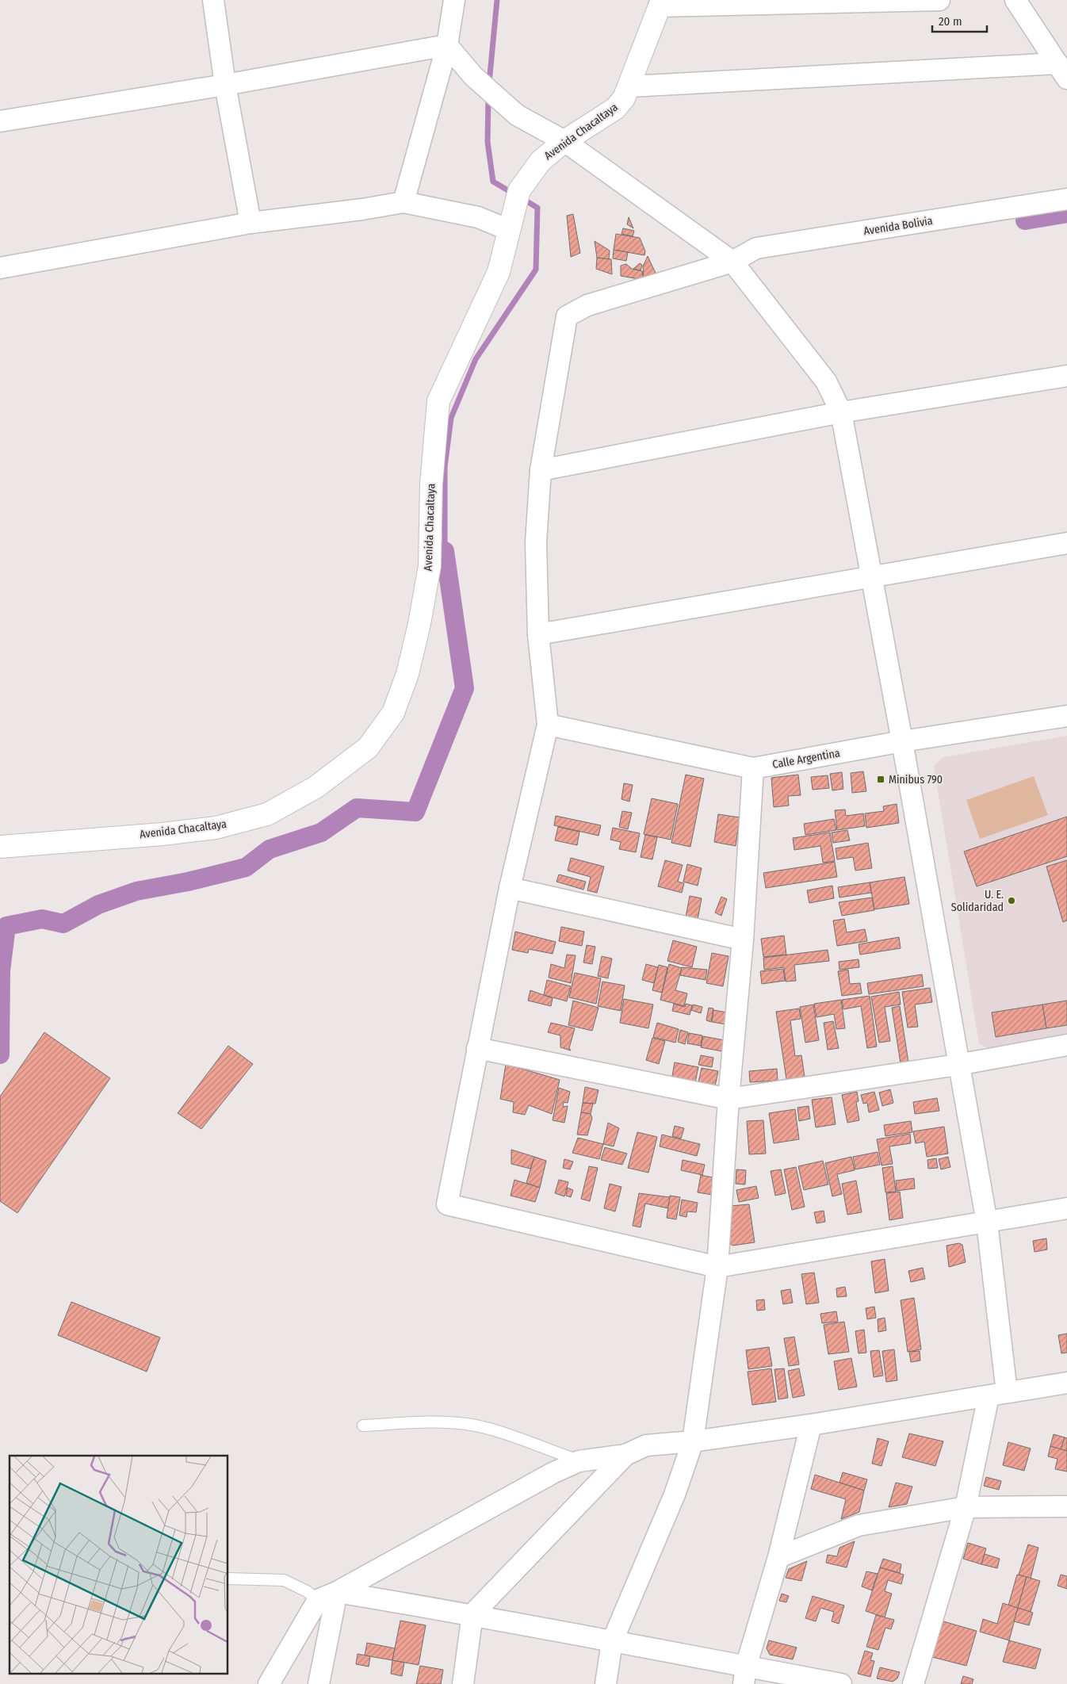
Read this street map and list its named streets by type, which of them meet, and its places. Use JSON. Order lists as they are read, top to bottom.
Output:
{
  "streets": {
    "street": ["Avenida Chacaltaya", "Avenida Bolivia", "Calle Argentina"]
  },
  "places": {
    "transit": ["Minibus 790"],
    "other": ["U. E. Solidaridad"]
  },
  "scale_bar": "20 m"
}
